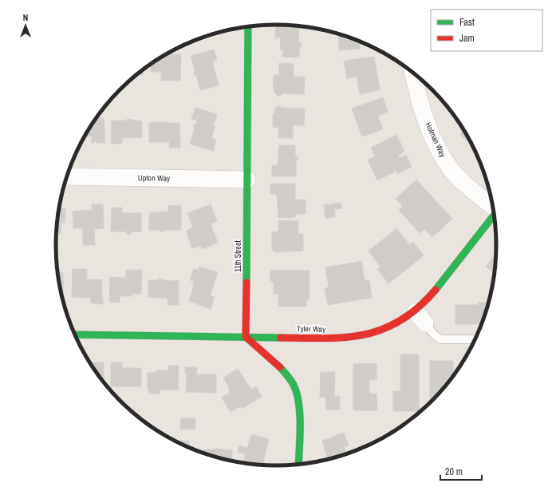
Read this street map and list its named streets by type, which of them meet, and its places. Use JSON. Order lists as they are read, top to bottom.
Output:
{
  "streets": {
    "street": [
      "Holman Way",
      "Upton Way",
      "11th Street",
      "Tyler Way"
    ]
  },
  "crossings": [
    ["Upton Way", "11th Street"],
    ["11th Street", "Tyler Way"]
  ],
  "legend": ["Fast", "Jam"],
  "scale_bar": "20 m",
  "north": "top"
}
